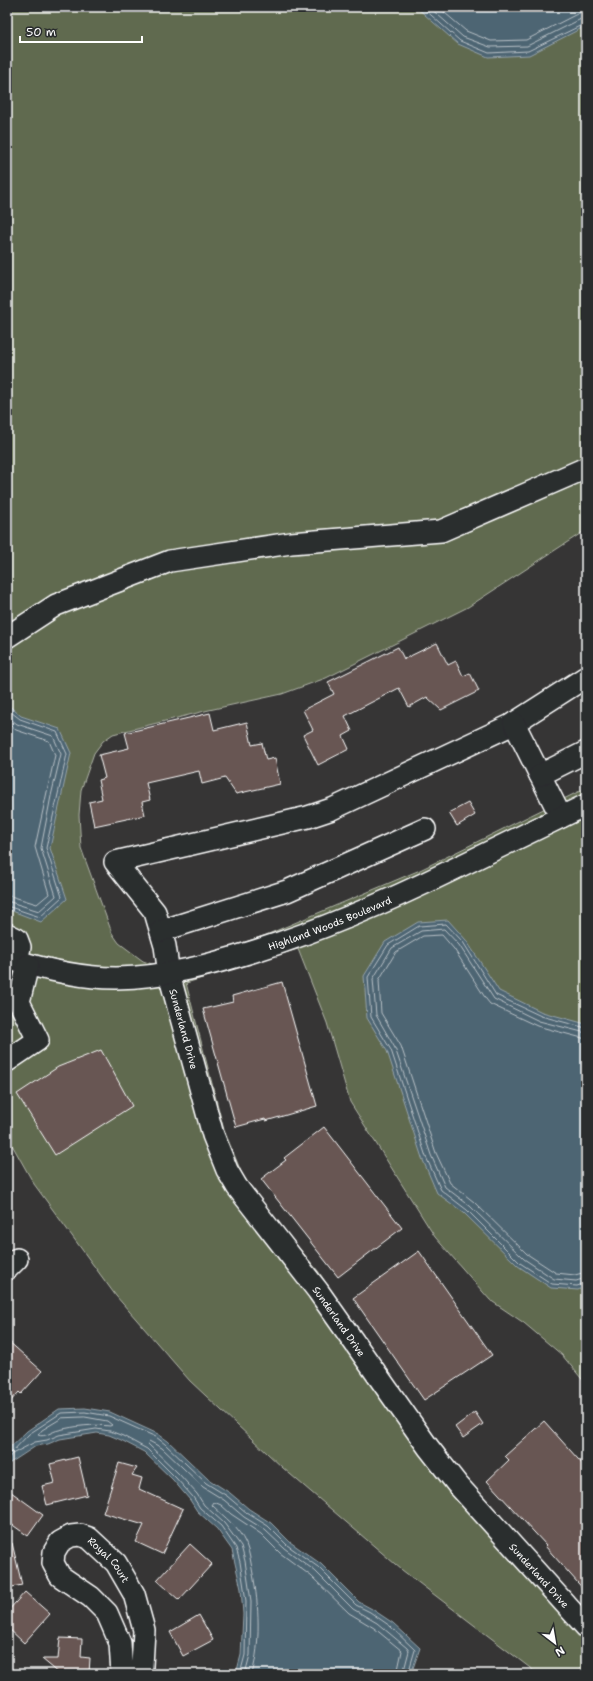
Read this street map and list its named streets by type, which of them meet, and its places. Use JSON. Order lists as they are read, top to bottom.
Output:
{
  "streets": {
    "street": ["Highland Woods Boulevard", "Sunderland Drive", "Royal Court"]
  },
  "crossings": [
    ["Highland Woods Boulevard", "Sunderland Drive"]
  ],
  "scale_bar": "50 m",
  "north": "bottom right"
}
